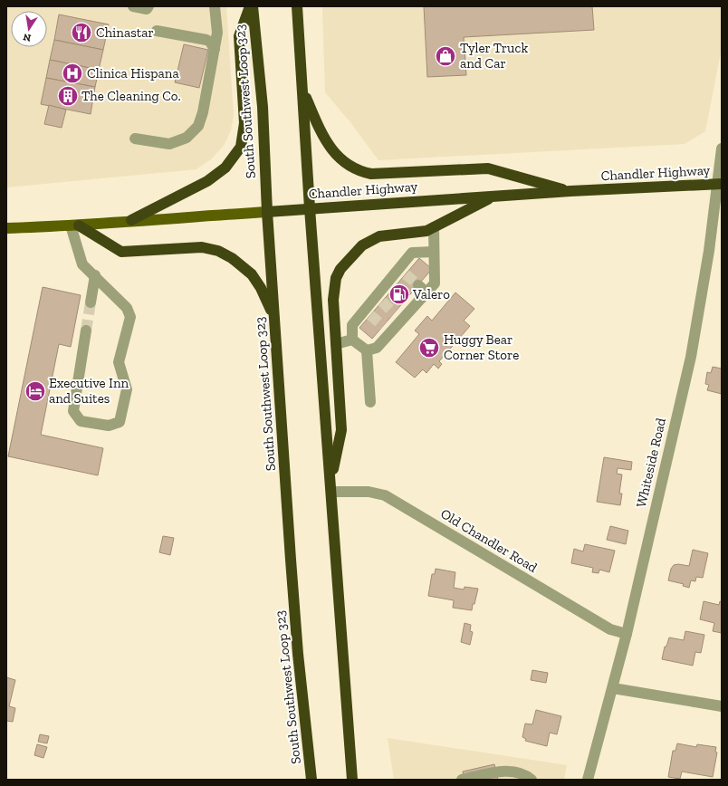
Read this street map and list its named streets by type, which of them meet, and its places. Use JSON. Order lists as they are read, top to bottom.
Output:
{
  "streets": {
    "highway": ["South Southwest Loop 323", "Chandler Highway"],
    "street": ["Whiteside Road", "Old Chandler Road"]
  },
  "crossings": [
    ["South Southwest Loop 323", "Chandler Highway"],
    ["Chandler Highway", "Whiteside Road"],
    ["Whiteside Road", "Old Chandler Road"]
  ],
  "places": {
    "restaurant": ["Chinastar"],
    "shop": ["Tyler Truck and Car"],
    "hospital": ["Clinica Hispana"],
    "building": ["The Cleaning Co."],
    "fuel station": ["Valero"],
    "supermarket": ["Huggy Bear Corner Store"],
    "hotel": ["Executive Inn and Suites"]
  },
  "north": "bottom"
}
